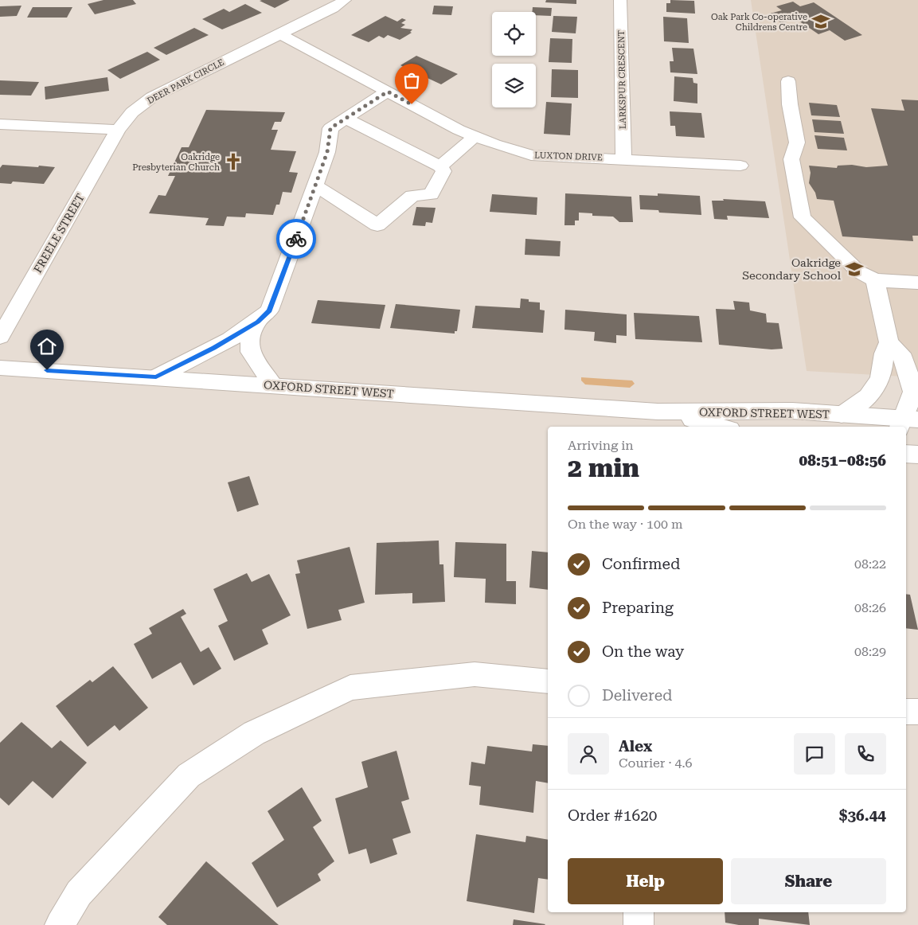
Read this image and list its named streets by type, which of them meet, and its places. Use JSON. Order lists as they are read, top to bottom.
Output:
{
  "streets": {
    "street": [
      "LARKSPUR CRESCENT",
      "DEER PARK CIRCLE",
      "LUXTON DRIVE",
      "FREELE STREET",
      "OXFORD STREET WEST"
    ]
  },
  "crossings": [
    ["LARKSPUR CRESCENT", "LUXTON DRIVE"],
    ["DEER PARK CIRCLE", "LUXTON DRIVE"],
    ["DEER PARK CIRCLE", "FREELE STREET"]
  ],
  "places": {
    "school or university": ["Oak Park Co-operative Childrens Centre", "Oakridge Secondary School"],
    "church": ["Oakridge Presbyterian Church"]
  },
  "page": {
    "heading": ["2 min", "Arriving in", "08:51–08:56"],
    "panel": [
      "Alex",
      "Courier · 4.6",
      "Order #1620",
      "$36.44"
    ],
    "bar": "On the way · 100 m",
    "list": [
      ["Confirmed", "08:22"],
      ["Preparing", "08:26"],
      ["On the way", "08:29"],
      "Delivered"
    ],
    "buttons": ["Help", "Share"]
  }
}
